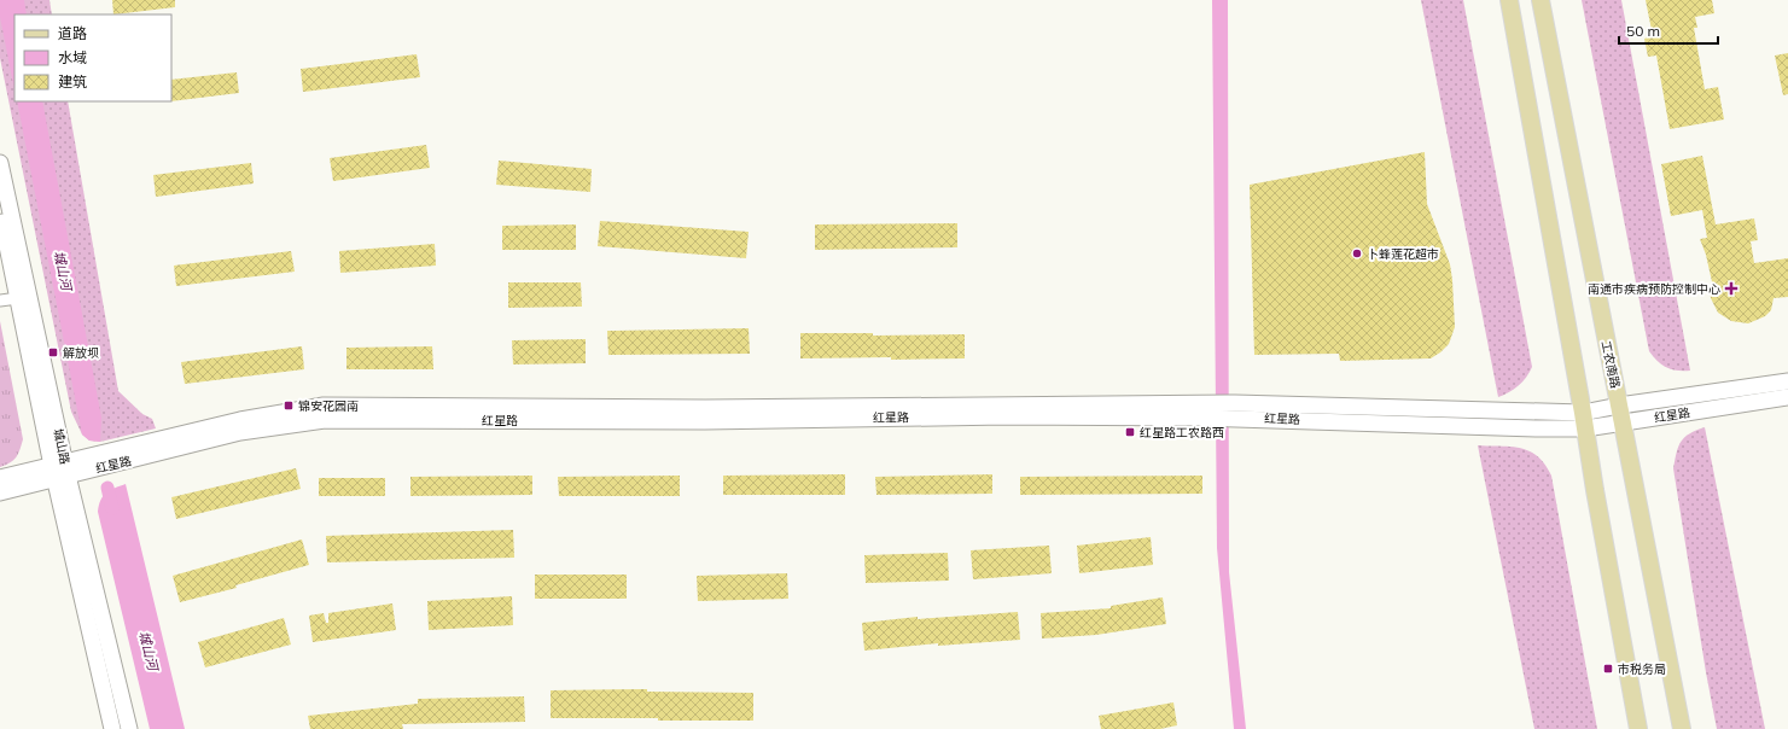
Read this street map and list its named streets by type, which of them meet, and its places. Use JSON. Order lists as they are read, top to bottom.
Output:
{
  "streets": {
    "main road": ["工农南路", "红星路", "城山路"]
  },
  "crossings": [
    ["工农南路", "红星路"],
    ["红星路", "城山路"]
  ],
  "water": ["城山河"],
  "places": {
    "other": ["卜蜂莲花超市"],
    "health": ["南通市疾病预防控制中心"],
    "transit": [
      "解放坝",
      "锦安花园南",
      "红星路工农路西",
      "市税务局"
    ]
  },
  "legend": ["道路", "水域", "建筑"],
  "scale_bar": "50 m"
}
